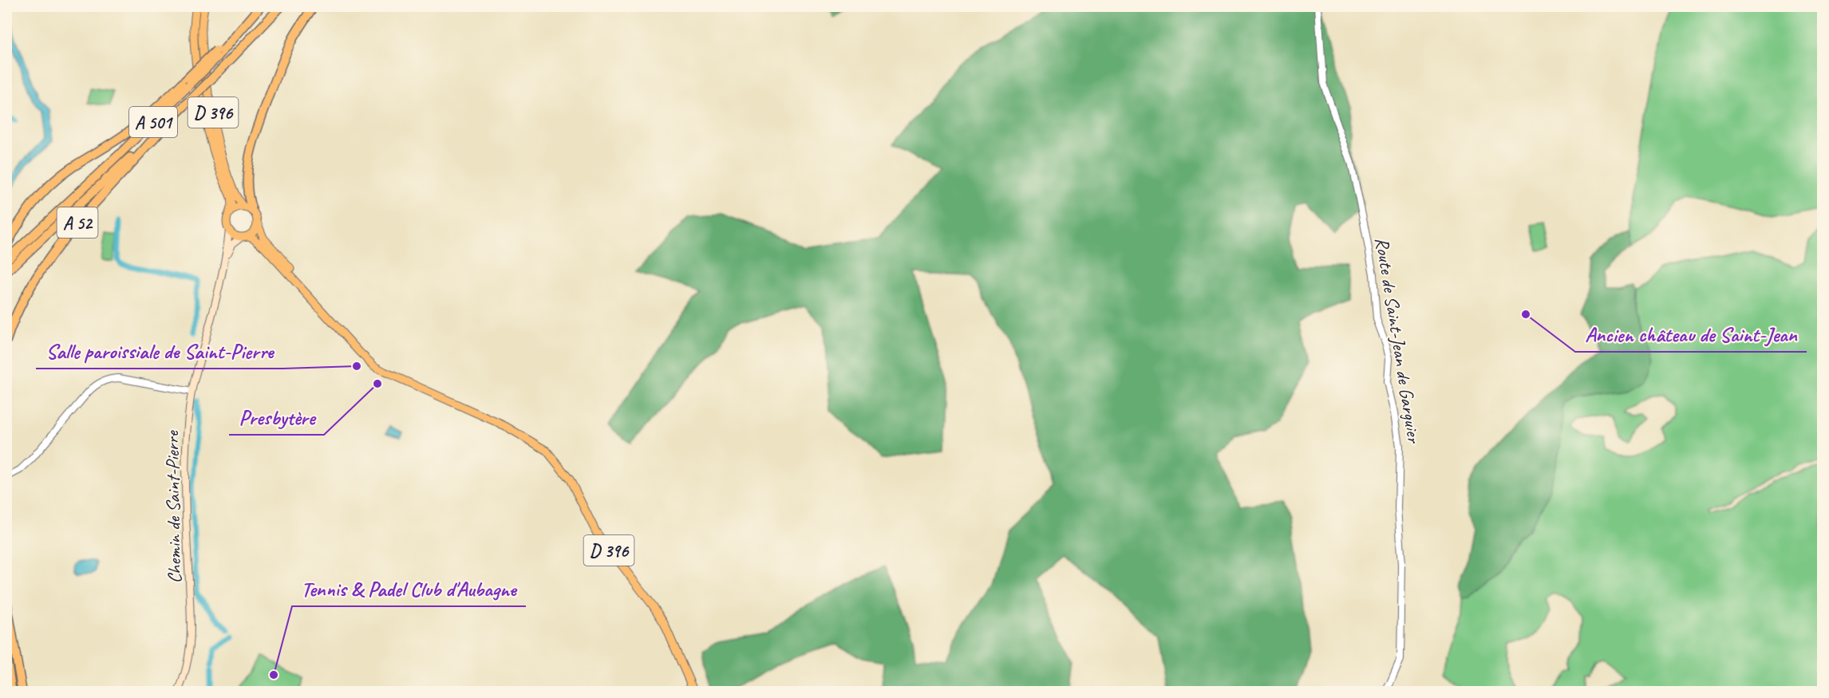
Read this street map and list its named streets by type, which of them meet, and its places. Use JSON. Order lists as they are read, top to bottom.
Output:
{
  "streets": {
    "highway": ["A 501", "A 52"],
    "main road": ["D 396", "Chemin de Saint-Pierre"],
    "street": ["Route de Saint-Jean de Garguier"]
  },
  "crossings": [
    ["D 396", "Chemin de Saint-Pierre"],
    ["A 501", "A 52"]
  ],
  "places": [
    "Ancien château de Saint-Jean",
    "Salle paroissiale de Saint-Pierre",
    "Presbytère",
    "Tennis & Padel Club d'Aubagne"
  ]
}
